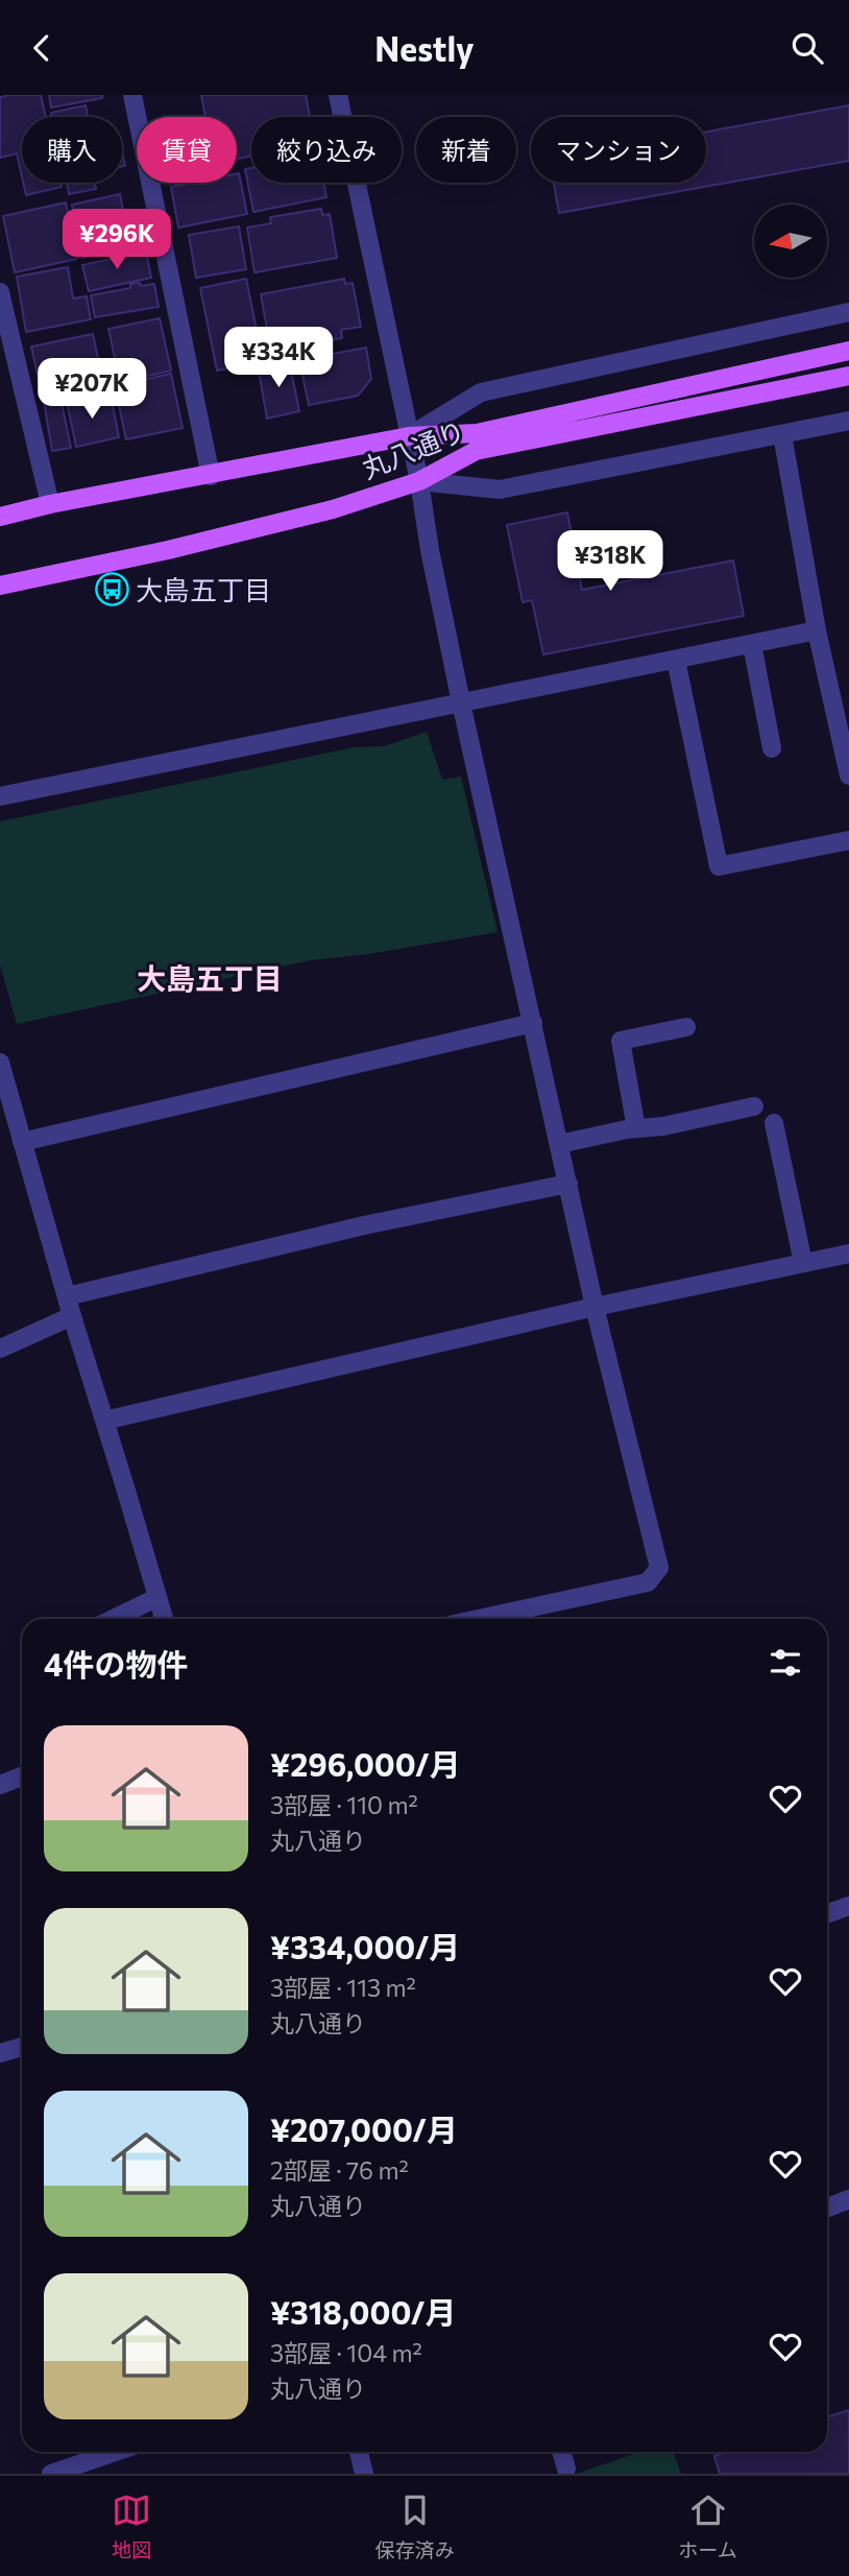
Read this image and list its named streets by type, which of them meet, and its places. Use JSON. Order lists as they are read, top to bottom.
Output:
{
  "streets": {
    "main road": ["丸八通り"]
  },
  "districts": ["大島五丁目"],
  "places": {
    "bus stop": ["大島五丁目"]
  },
  "north": "left",
  "page": {
    "header": "Nestly",
    "chip": [
      "購入",
      "賃貸",
      "絞り込み",
      "新着",
      "マンション"
    ],
    "price": [
      "¥296K",
      "¥334K",
      "¥207K",
      "¥318K"
    ],
    "heading": "4件の物件",
    "list": [
      {
        "name": "¥296,000/月",
        "note": "3部屋 · 110 m² · 丸八通り"
      },
      {
        "name": "¥334,000/月",
        "note": "3部屋 · 113 m² · 丸八通り"
      },
      {
        "name": "¥207,000/月",
        "note": "2部屋 · 76 m² · 丸八通り"
      },
      {
        "name": "¥318,000/月",
        "note": "3部屋 · 104 m² · 丸八通り"
      }
    ],
    "tabs": ["地図", "保存済み", "ホーム"]
  }
}
